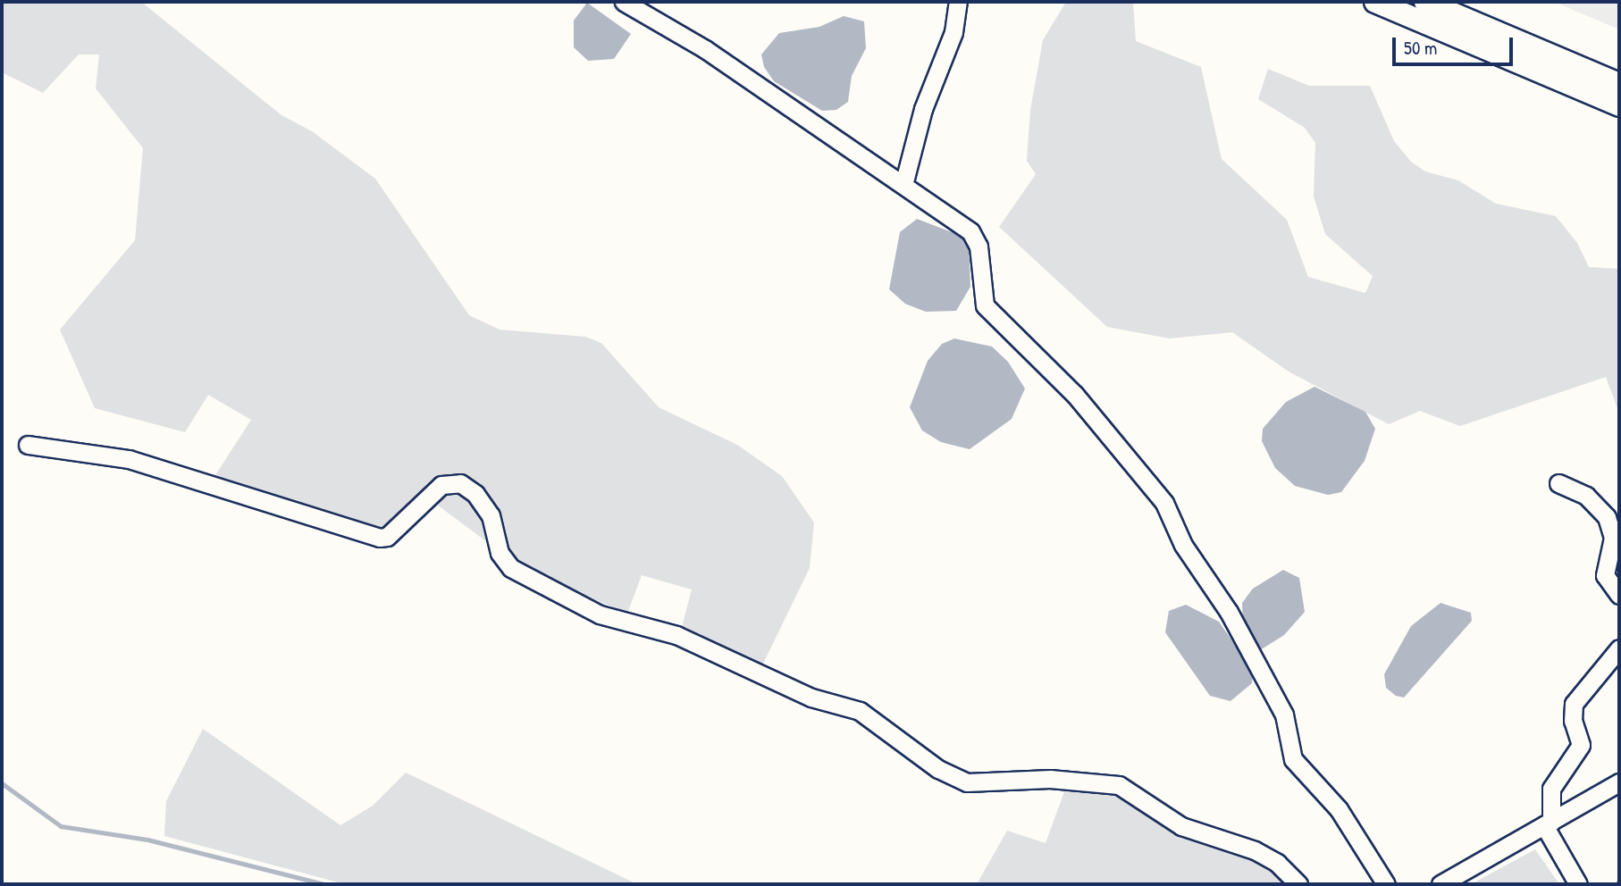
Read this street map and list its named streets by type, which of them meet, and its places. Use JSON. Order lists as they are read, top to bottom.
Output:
{
  "scale_bar": "50 m"
}
